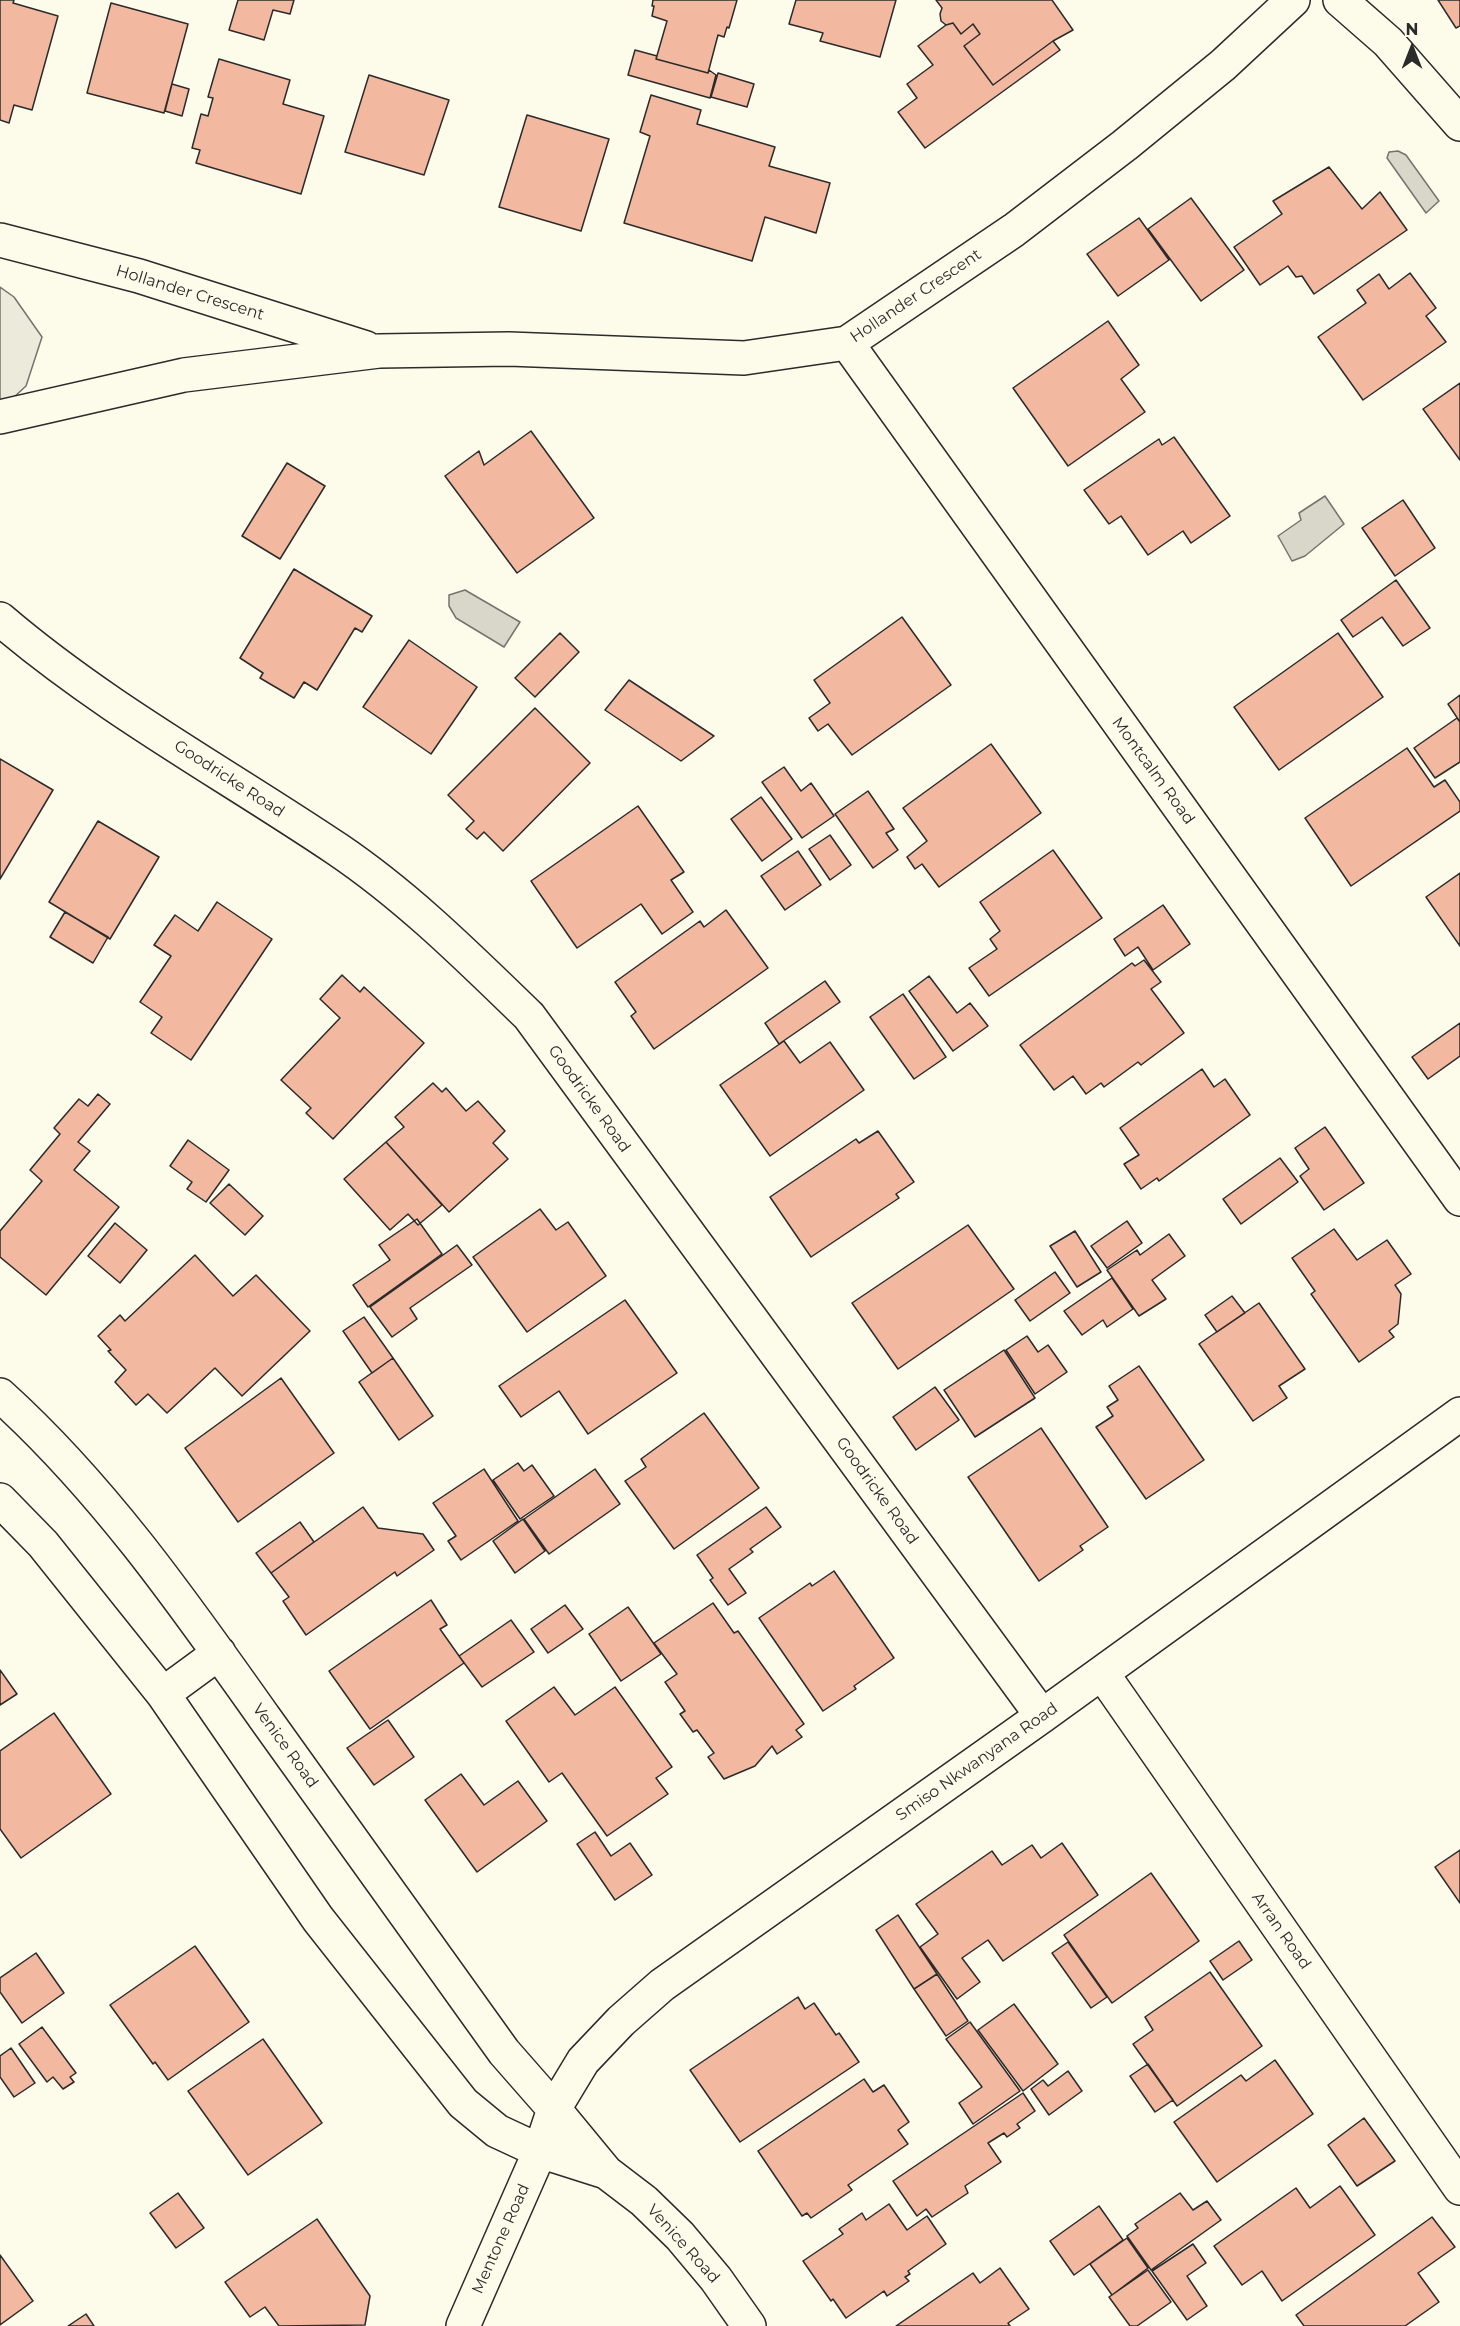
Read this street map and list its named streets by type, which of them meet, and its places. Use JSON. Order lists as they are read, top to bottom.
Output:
{
  "streets": {
    "street": [
      "Hollander Crescent",
      "Montcalm Road",
      "Goodricke Road",
      "Venice Road",
      "Smiso Nkwanyana Road",
      "Arran Road",
      "Mentone Road"
    ]
  },
  "crossings": [
    ["Hollander Crescent", "Montcalm Road"],
    ["Goodricke Road", "Smiso Nkwanyana Road"],
    ["Venice Road", "Smiso Nkwanyana Road"],
    ["Smiso Nkwanyana Road", "Arran Road"],
    ["Smiso Nkwanyana Road", "Mentone Road"]
  ],
  "north": "top"
}
